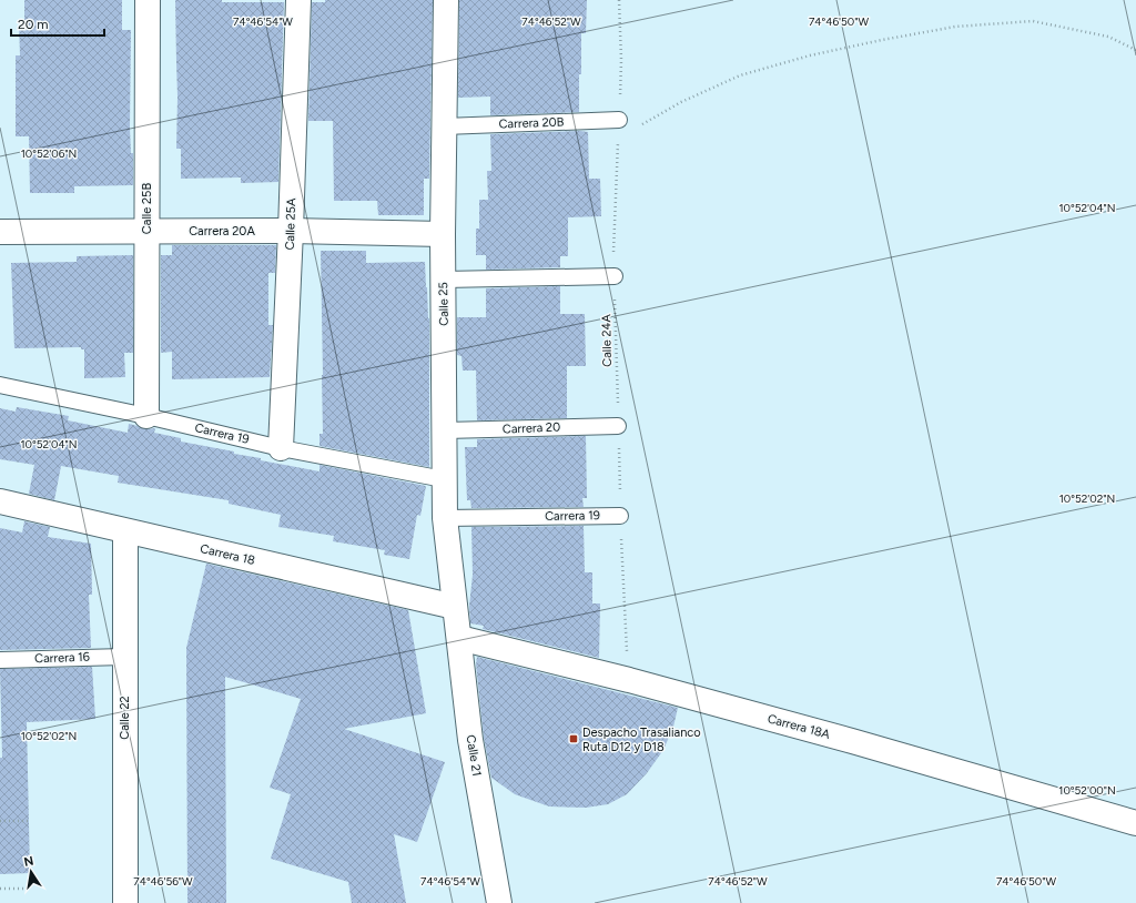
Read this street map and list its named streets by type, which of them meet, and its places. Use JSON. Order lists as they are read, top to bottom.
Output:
{
  "streets": {
    "street": [
      "Calle 25B",
      "Calle 25A",
      "Carrera 20A",
      "Calle 25",
      "Carrera 18",
      "Calle 22",
      "Carrera 18A",
      "Calle 21"
    ],
    "lane": [
      "Carrera 20B",
      "Carrera 20",
      "Carrera 19",
      "Carrera 16"
    ],
    "path": ["Calle 24A"]
  },
  "crossings": [
    ["Carrera 20B", "Calle 25"],
    ["Carrera 20B", "Calle 24A"],
    ["Calle 25B", "Carrera 20A"],
    ["Calle 25B", "Carrera 19"],
    ["Calle 25A", "Carrera 20A"],
    ["Calle 25A", "Carrera 19"],
    ["Carrera 20A", "Calle 25"],
    ["Calle 25", "Carrera 20"],
    ["Calle 25", "Carrera 19"],
    ["Calle 25", "Carrera 18"],
    ["Calle 25", "Calle 21"],
    ["Calle 24A", "Carrera 20"],
    ["Calle 24A", "Carrera 19"],
    ["Calle 24A", "Carrera 18A"],
    ["Carrera 18", "Calle 22"],
    ["Carrera 18", "Calle 21"],
    ["Carrera 16", "Calle 22"],
    ["Carrera 18A", "Calle 21"]
  ],
  "places": {
    "transit": ["Despacho Trasalianco Ruta D12 y D18"]
  },
  "scale_bar": "20 m",
  "north": "top",
  "coordinates": [
    "74°46'54\"W",
    "74°46'52\"W",
    "74°46'50\"W",
    "10°52'06\"N",
    "10°52'04\"N",
    "10°52'02\"N",
    "10°52'00\"N",
    "74°46'56\"W"
  ]
}
